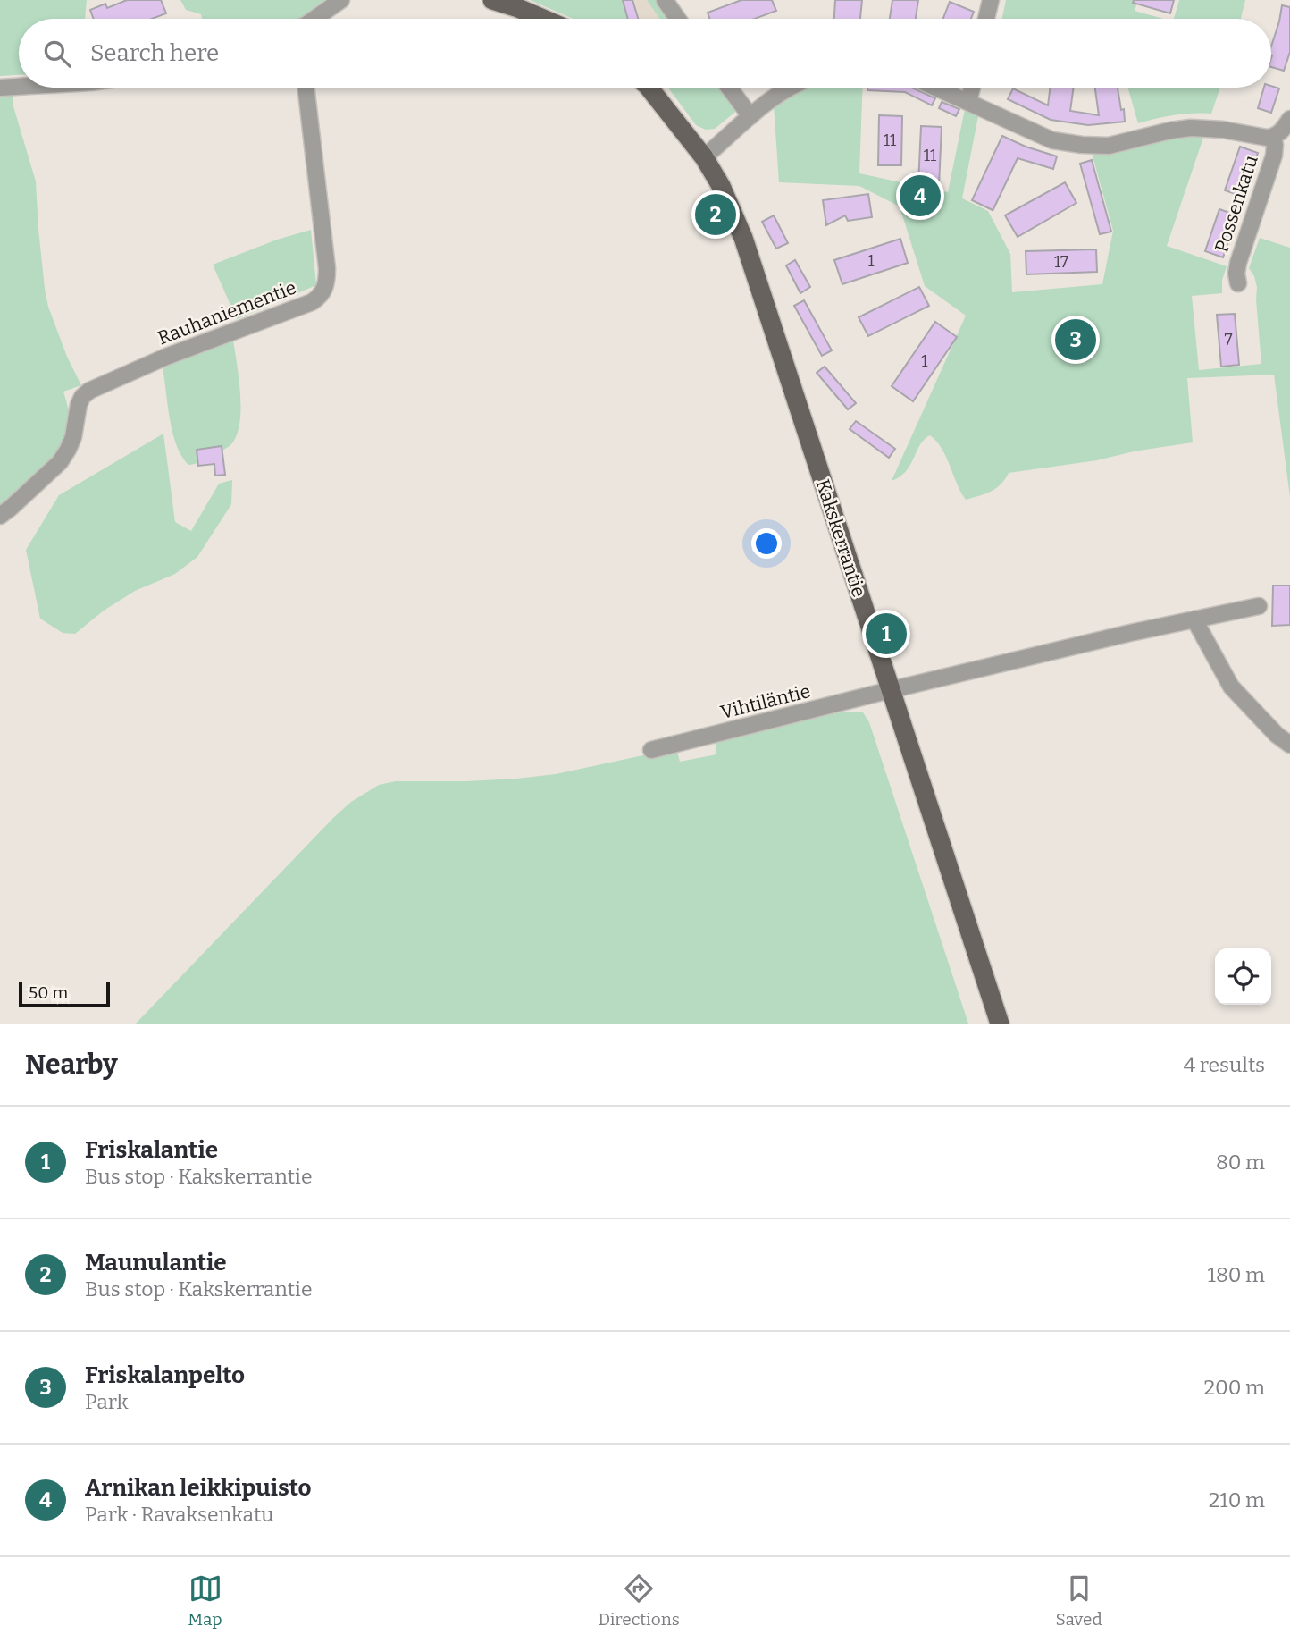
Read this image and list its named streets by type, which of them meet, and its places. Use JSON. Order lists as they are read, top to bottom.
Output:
{
  "streets": {
    "main road": ["Kakskerrantie"],
    "street": ["Possenkatu", "Rauhaniementie", "Vihtiläntie"]
  },
  "crossings": [
    ["Kakskerrantie", "Vihtiläntie"]
  ],
  "house_numbers": [
    "11",
    "11",
    "1",
    "17",
    "7",
    "1"
  ],
  "scale_bar": "50 m",
  "page": {
    "search": "Search here",
    "pins": [
      "4",
      "2",
      "3",
      "1"
    ],
    "scale": "50 m",
    "heading": ["Nearby", "4 results"],
    "list": [
      {
        "mark": "1",
        "name": "Friskalantie",
        "note": "Bus stop · Kakskerrantie",
        "value": "80 m"
      },
      {
        "mark": "2",
        "name": "Maunulantie",
        "note": "Bus stop · Kakskerrantie",
        "value": "180 m"
      },
      {
        "mark": "3",
        "name": "Friskalanpelto",
        "note": "Park",
        "value": "200 m"
      },
      {
        "mark": "4",
        "name": "Arnikan leikkipuisto",
        "note": "Park · Ravaksenkatu",
        "value": "210 m"
      }
    ],
    "nav": ["Map", "Directions", "Saved"]
  }
}
